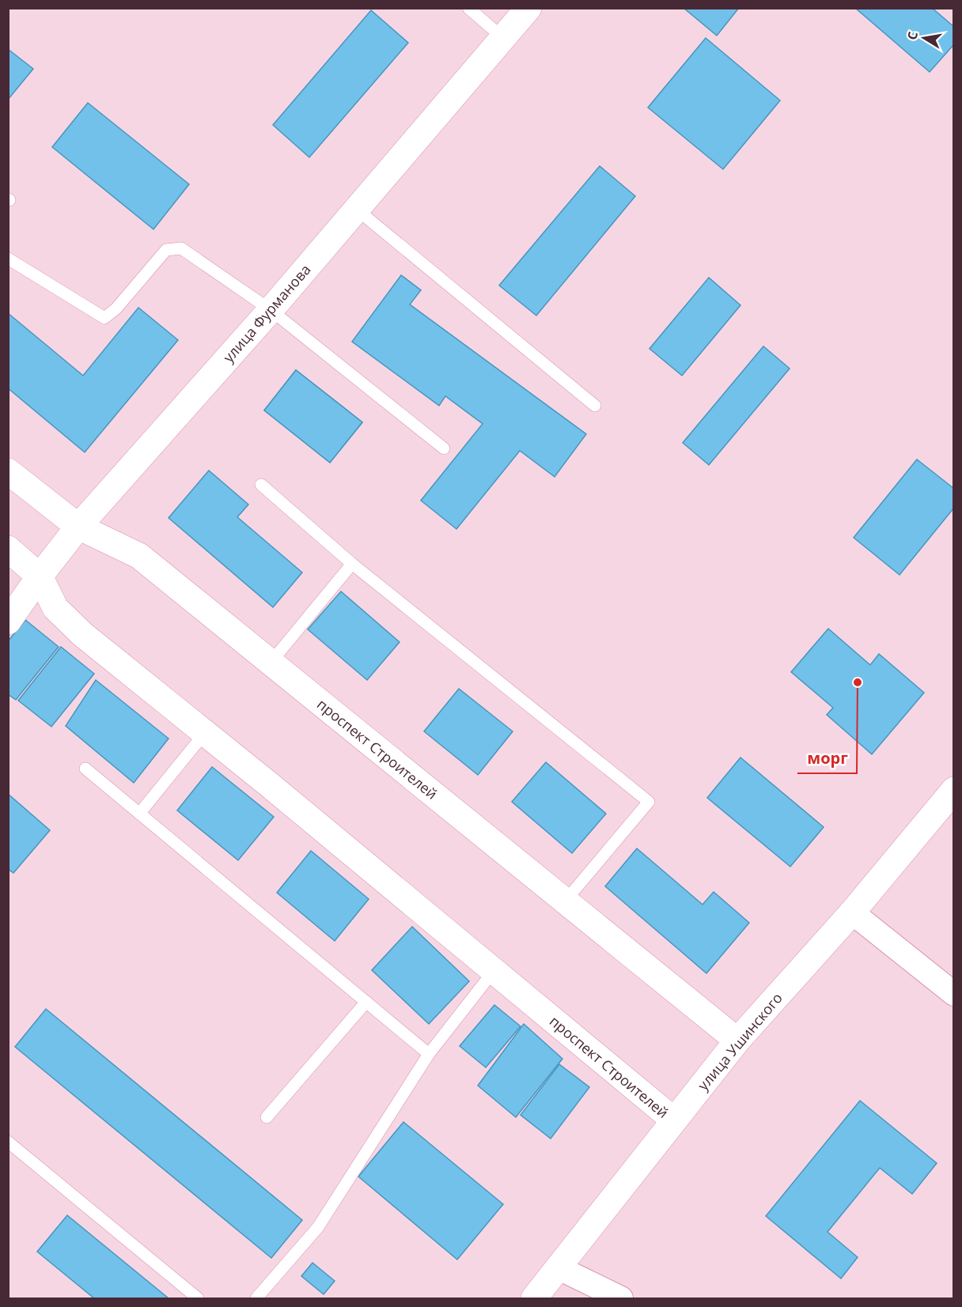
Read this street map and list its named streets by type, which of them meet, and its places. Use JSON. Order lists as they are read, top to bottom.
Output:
{
  "streets": {
    "street": ["улица Фурманова", "проспект Строителей", "улица Ушинского"]
  },
  "crossings": [
    ["улица Фурманова", "проспект Строителей"],
    ["проспект Строителей", "улица Ушинского"]
  ],
  "places": ["морг"],
  "north": "left"
}
